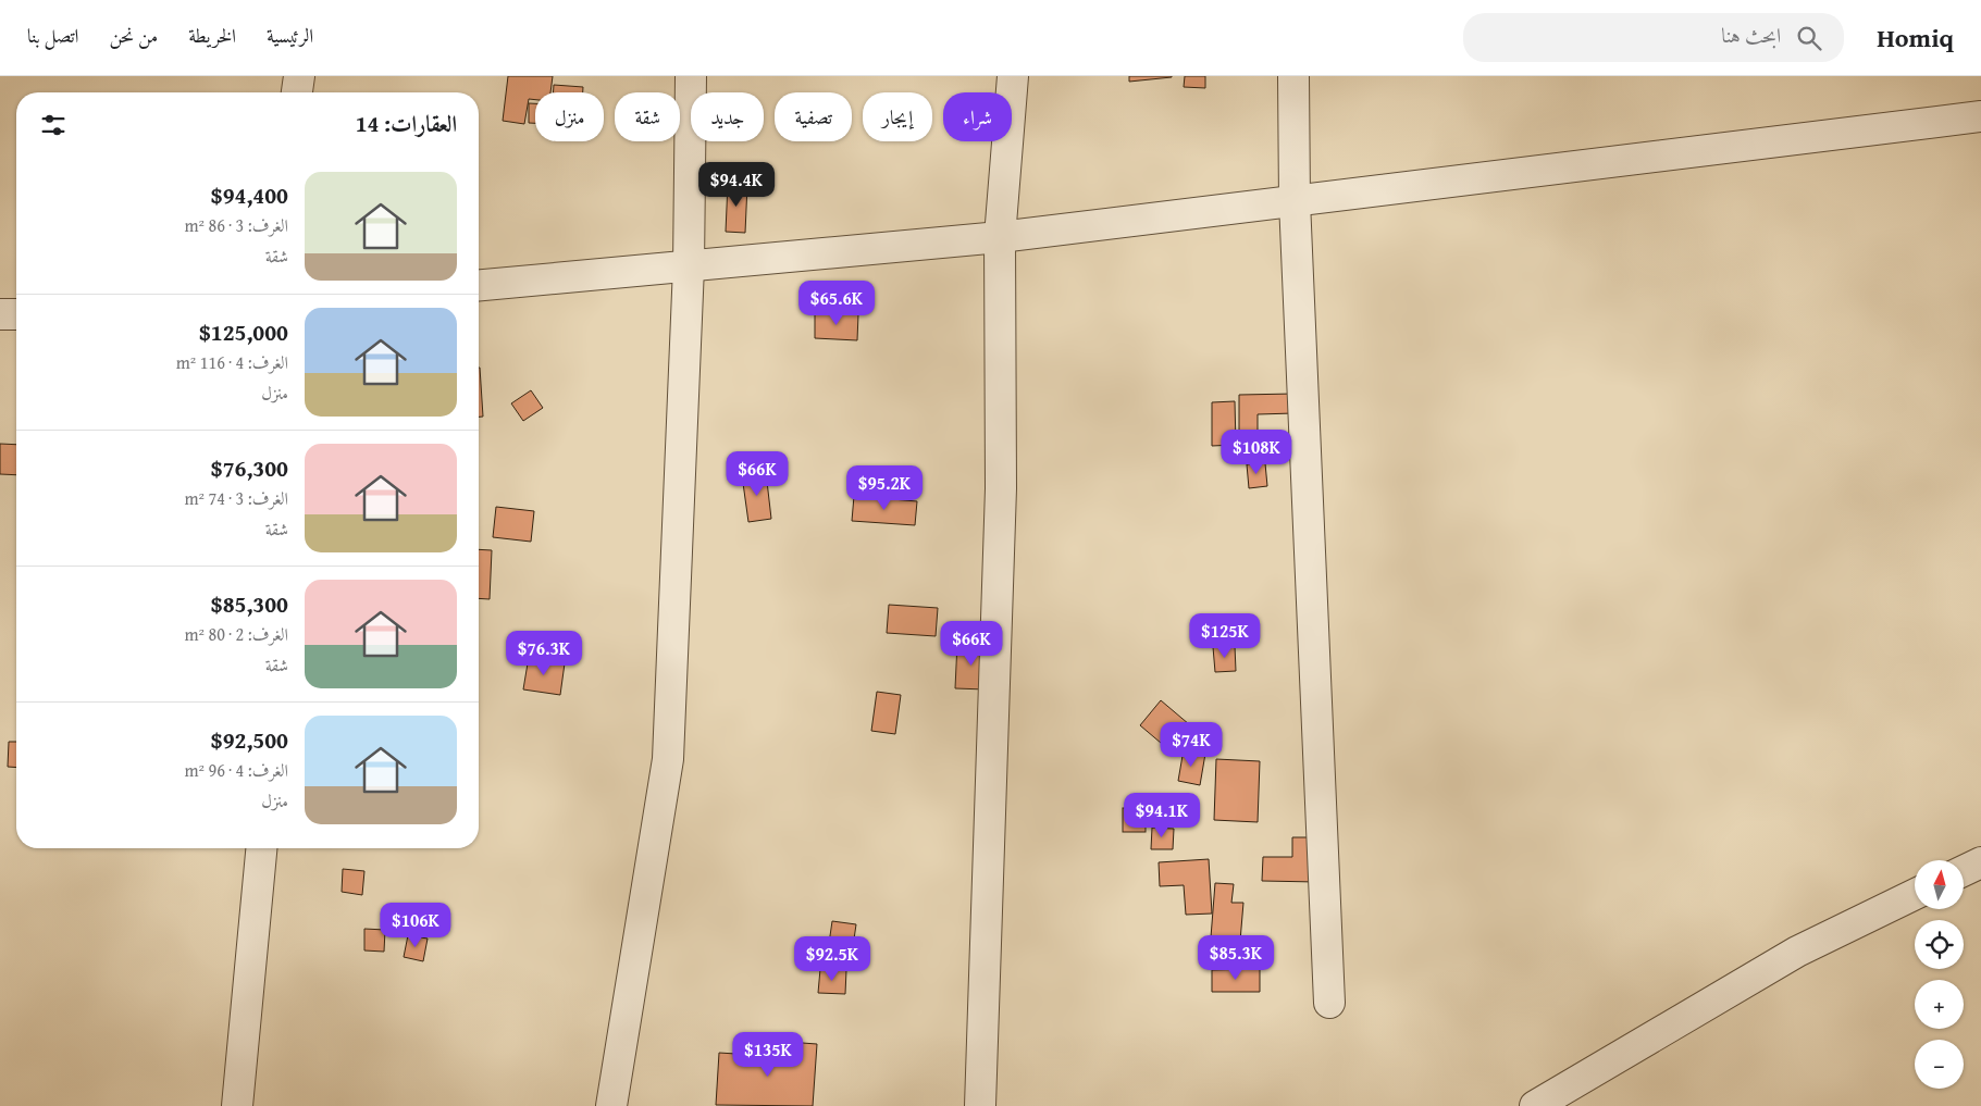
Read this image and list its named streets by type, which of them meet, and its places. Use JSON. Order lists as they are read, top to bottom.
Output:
{
  "north": "top",
  "page": {
    "header": "Homiq",
    "search": "ابحث هنا",
    "nav": [
      "الرئيسية",
      "الخريطة",
      "من نحن",
      "اتصل بنا"
    ],
    "chip": [
      "شراء",
      "إيجار",
      "تصفية",
      "جديد",
      "شقة",
      "منزل"
    ],
    "heading": "العقارات: 14",
    "list": [
      {
        "name": "$94,400",
        "note": "الغرف: 3 · 86 m² · شقة"
      },
      {
        "name": "$125,000",
        "note": "الغرف: 4 · 116 m² · منزل"
      },
      {
        "name": "$76,300",
        "note": "الغرف: 3 · 74 m² · شقة"
      },
      {
        "name": "$85,300",
        "note": "الغرف: 2 · 80 m² · شقة"
      },
      {
        "name": "$92,500",
        "note": "الغرف: 4 · 96 m² · منزل"
      }
    ],
    "price": [
      "$94.4K",
      "$65.6K",
      "$108K",
      "$66K",
      "$95.2K",
      "$125K",
      "$66K",
      "$76.3K",
      "$74K",
      "$94.1K",
      "$106K",
      "$85.3K",
      "$92.5K",
      "$135K"
    ],
    "map_buttons": ["+", "−"]
  }
}
